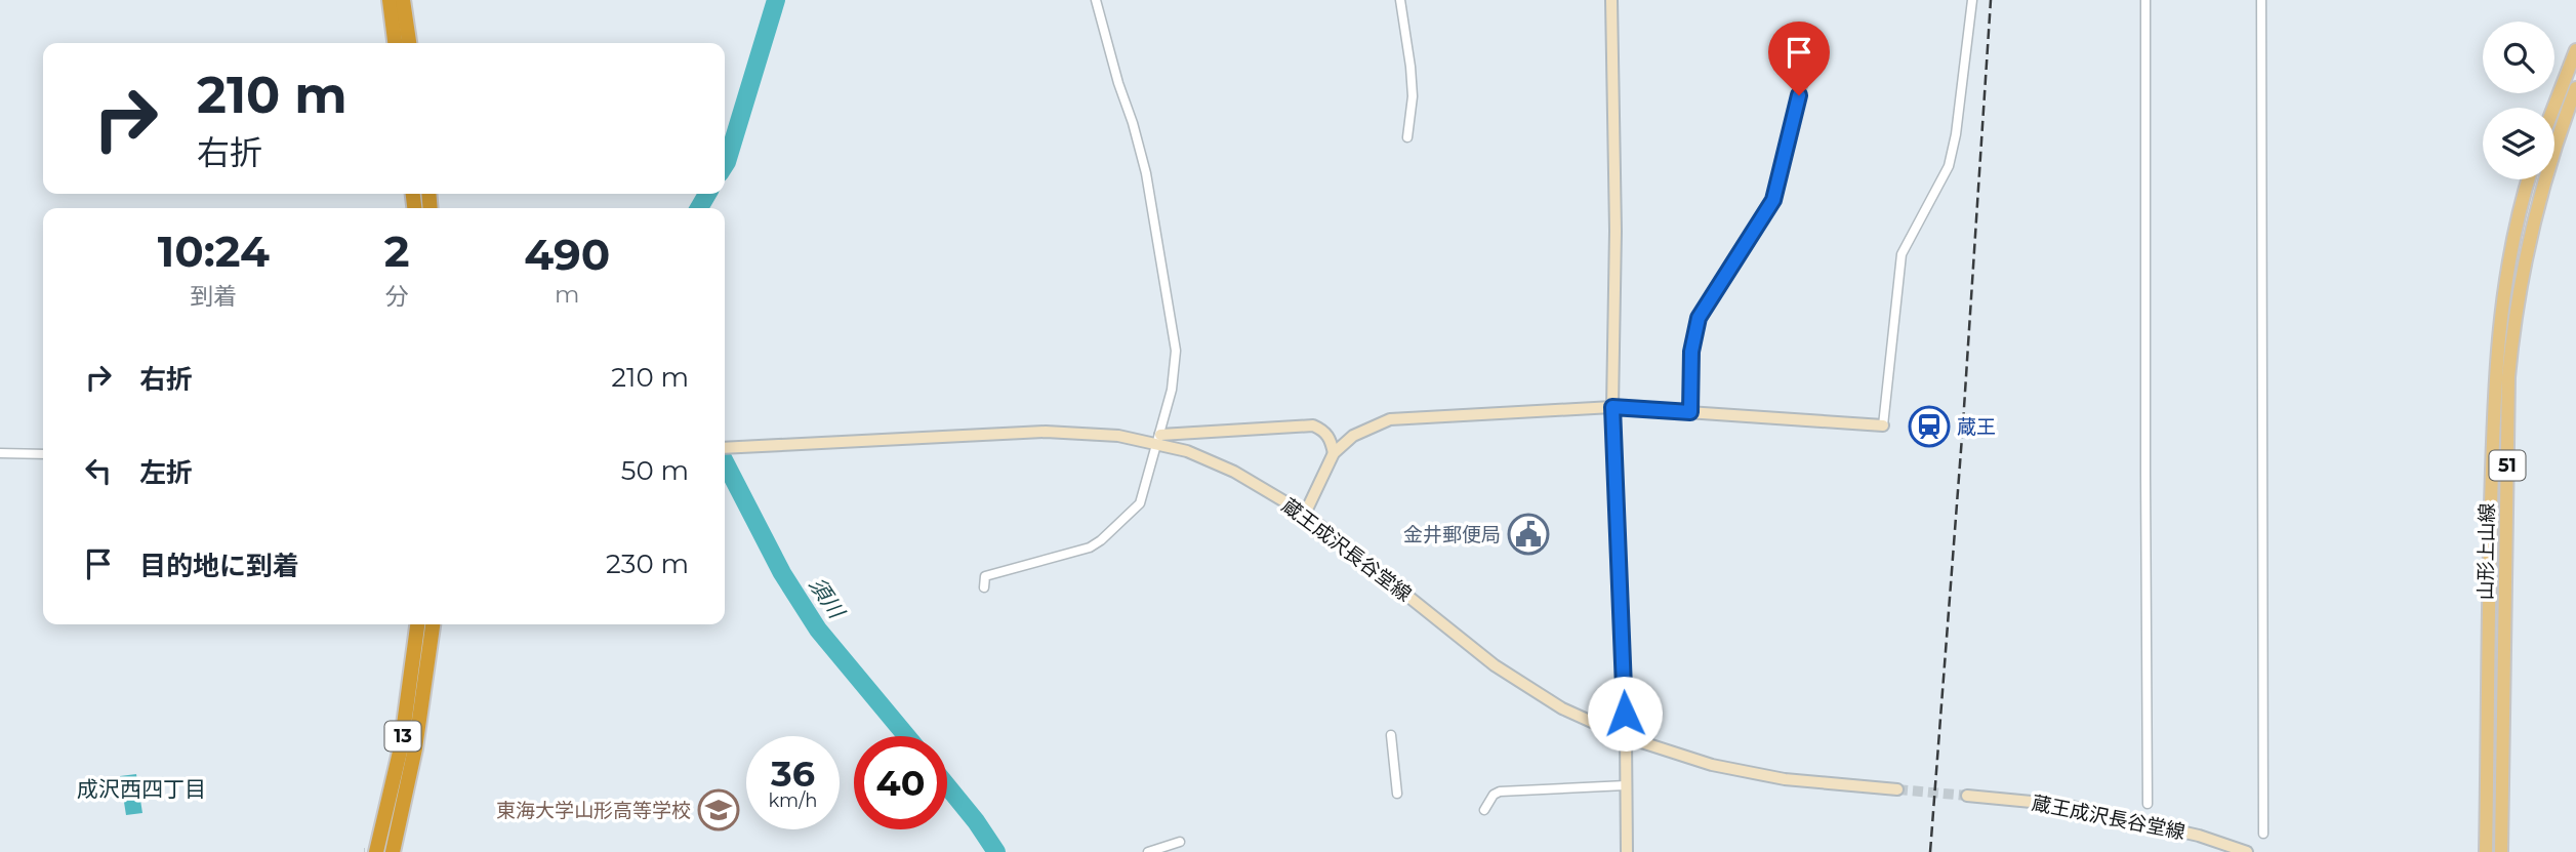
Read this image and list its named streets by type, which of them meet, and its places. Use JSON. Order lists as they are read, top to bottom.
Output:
{
  "streets": {
    "highway": ["13"],
    "main road": ["51", "山形上山線"],
    "street": ["蔵王成沢長谷堂線"]
  },
  "districts": ["成沢西四丁目"],
  "water": ["須川"],
  "places": {
    "station": ["蔵王"],
    "public building": ["金井郵便局"],
    "school or university": ["東海大学山形高等学校"]
  },
  "page": {
    "turn": ["210 m", "右折"],
    "eta": [
      "10:24",
      "到着",
      "2",
      "分",
      "490",
      "m"
    ],
    "list": [
      {
        "name": "右折",
        "value": "210 m"
      },
      {
        "name": "左折",
        "value": "50 m"
      },
      {
        "name": "目的地に到着",
        "value": "230 m"
      }
    ],
    "speed": "36 km/h",
    "limit": "40"
  }
}
